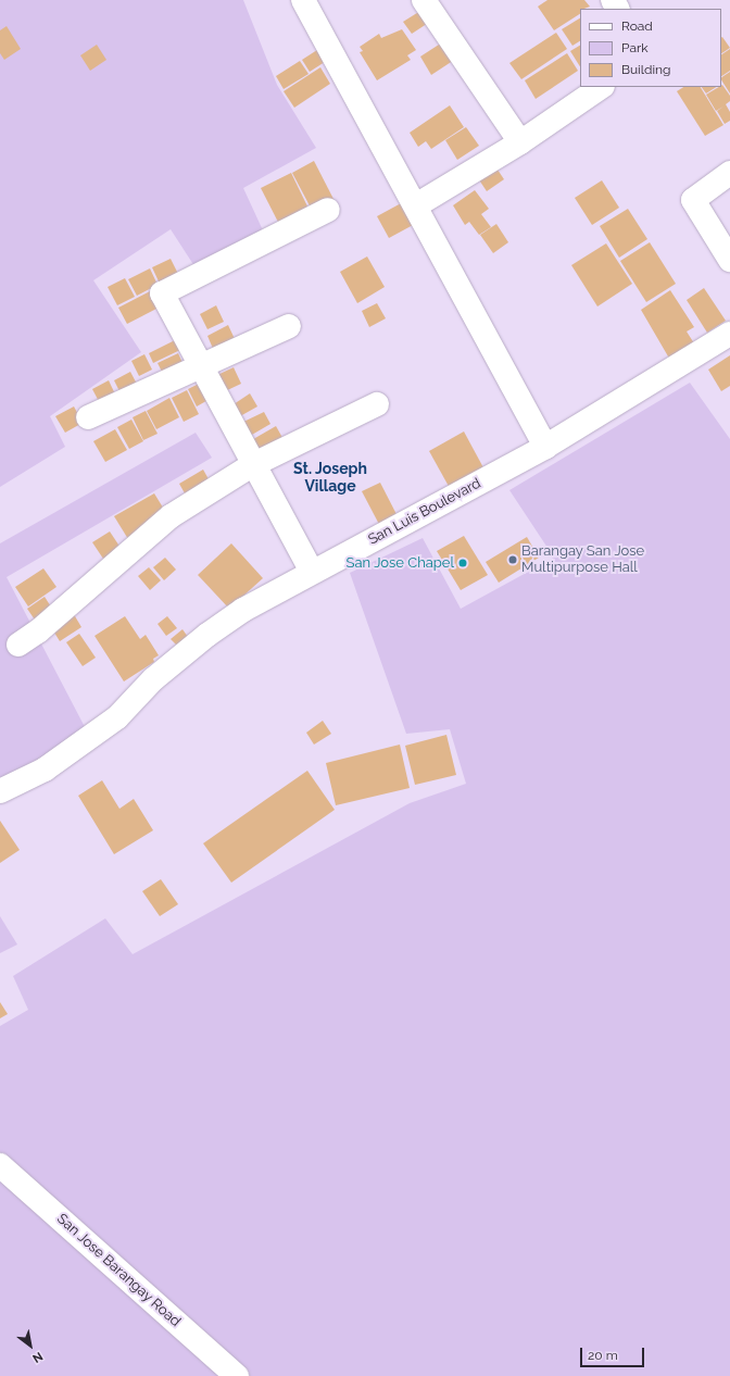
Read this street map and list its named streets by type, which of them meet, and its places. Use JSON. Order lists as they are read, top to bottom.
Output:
{
  "streets": {
    "street": ["San Luis Boulevard", "San Jose Barangay Road"]
  },
  "districts": ["St. Joseph Village"],
  "places": ["Barangay San Jose Multipurpose Hall", "San Jose Chapel"],
  "legend": ["Road", "Park", "Building"],
  "scale_bar": "20 m",
  "north": "bottom right"
}
